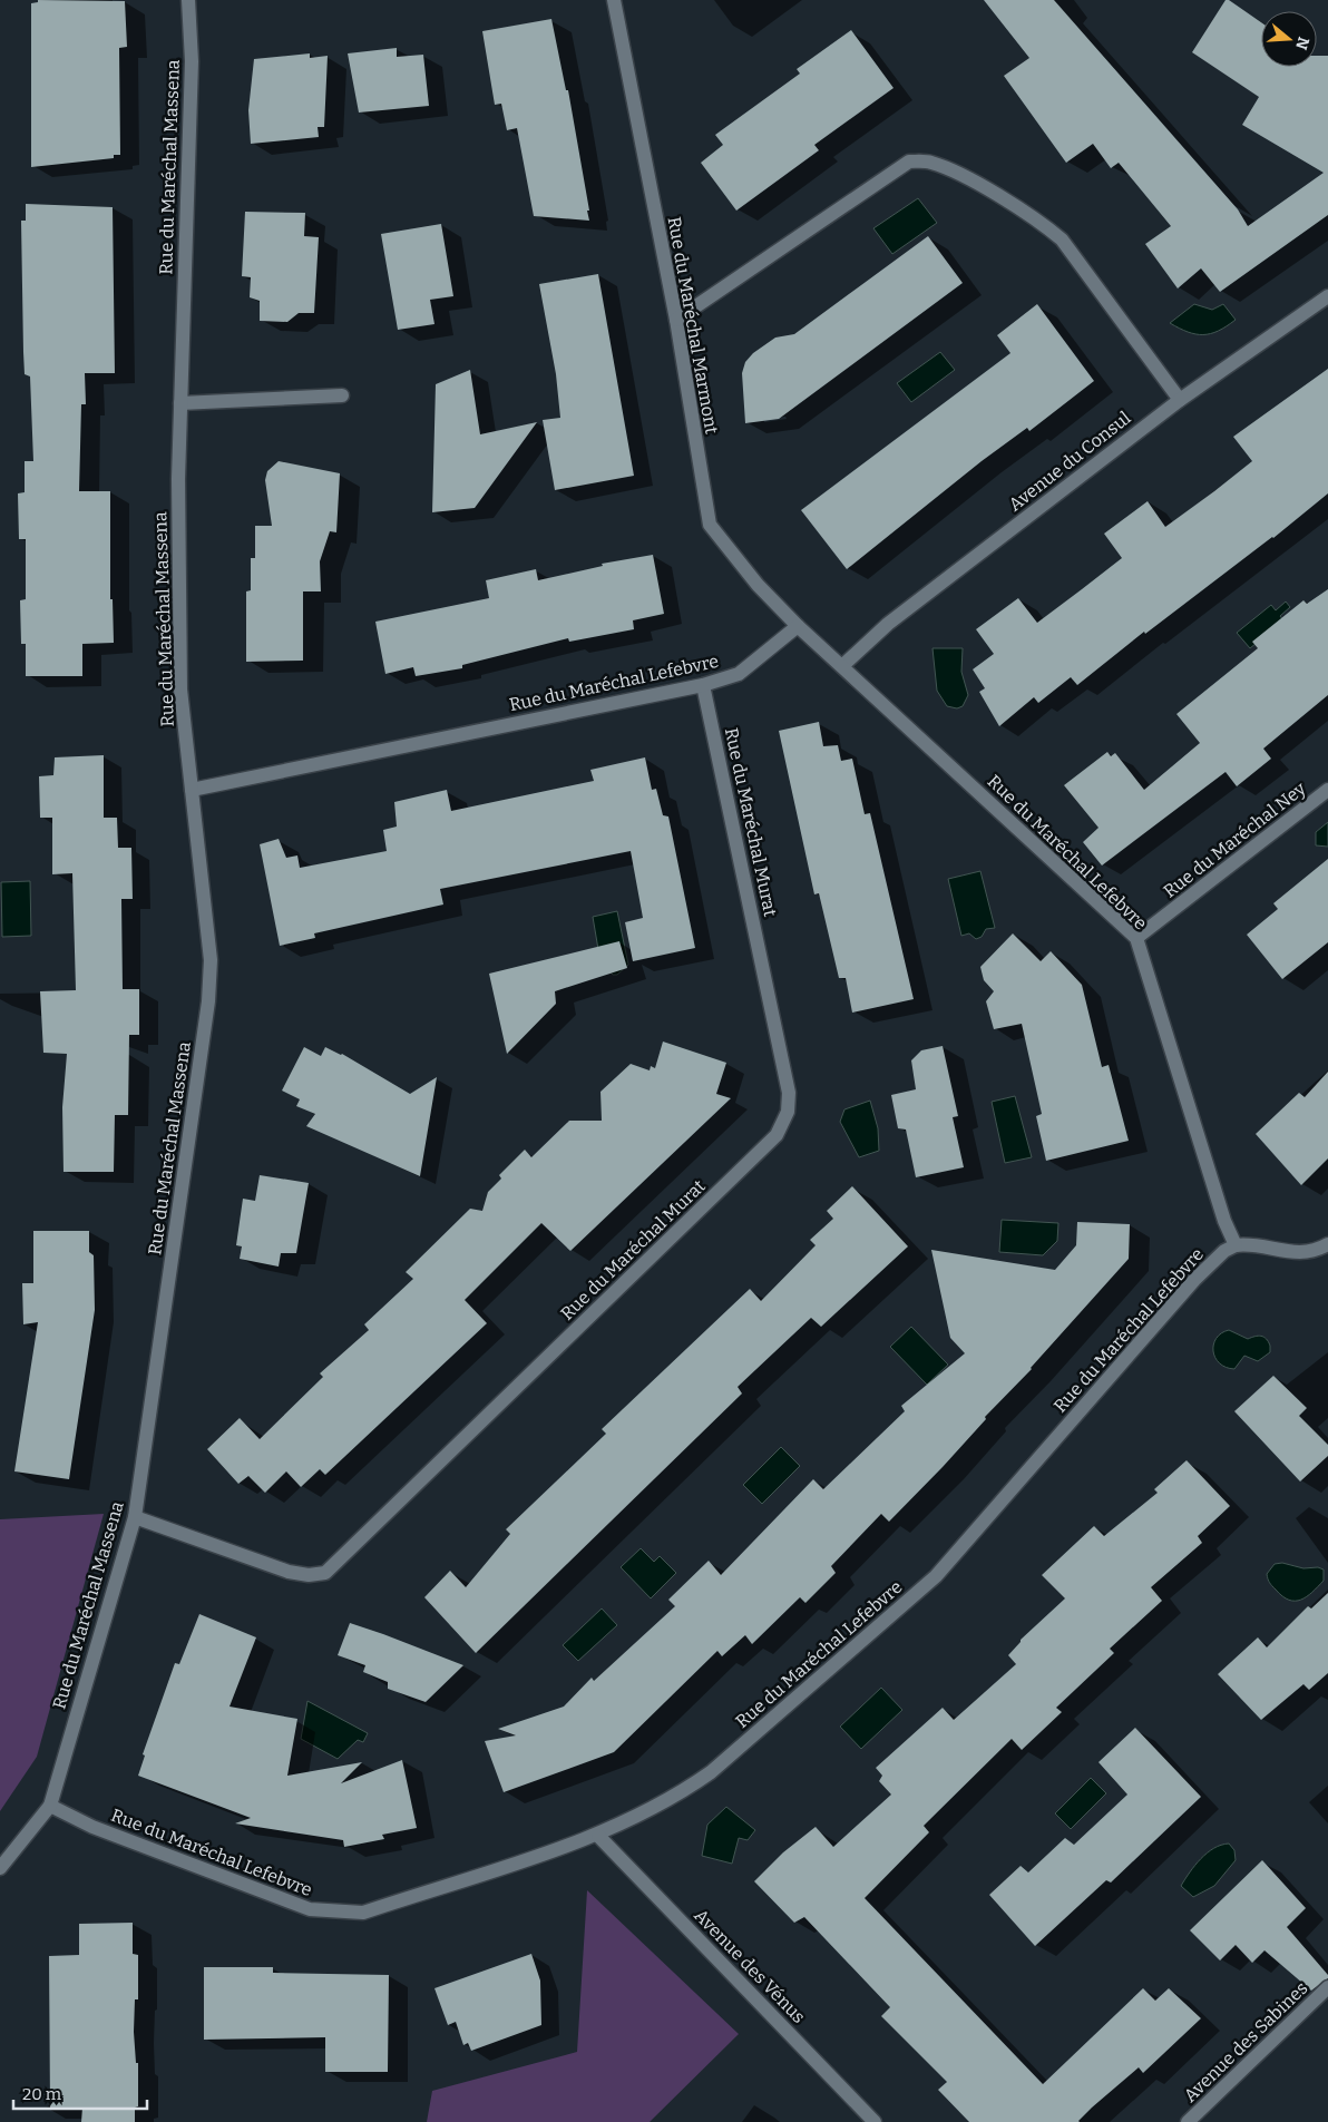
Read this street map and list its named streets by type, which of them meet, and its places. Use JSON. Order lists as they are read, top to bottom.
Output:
{
  "streets": {
    "street": [
      "Rue du Maréchal Massena",
      "Rue du Maréchal Marmont",
      "Avenue du Consul",
      "Rue du Maréchal Lefebvre",
      "Rue du Maréchal Murat",
      "Rue du Maréchal Ney",
      "Avenue des Vénus",
      "Avenue des Sabines"
    ]
  },
  "crossings": [
    ["Rue du Maréchal Massena", "Rue du Maréchal Lefebvre"],
    ["Rue du Maréchal Massena", "Rue du Maréchal Murat"],
    ["Rue du Maréchal Marmont", "Rue du Maréchal Lefebvre"],
    ["Avenue du Consul", "Rue du Maréchal Lefebvre"],
    ["Rue du Maréchal Lefebvre", "Rue du Maréchal Murat"],
    ["Rue du Maréchal Lefebvre", "Rue du Maréchal Ney"],
    ["Rue du Maréchal Lefebvre", "Avenue des Vénus"]
  ],
  "scale_bar": "20 m",
  "north": "right"
}
